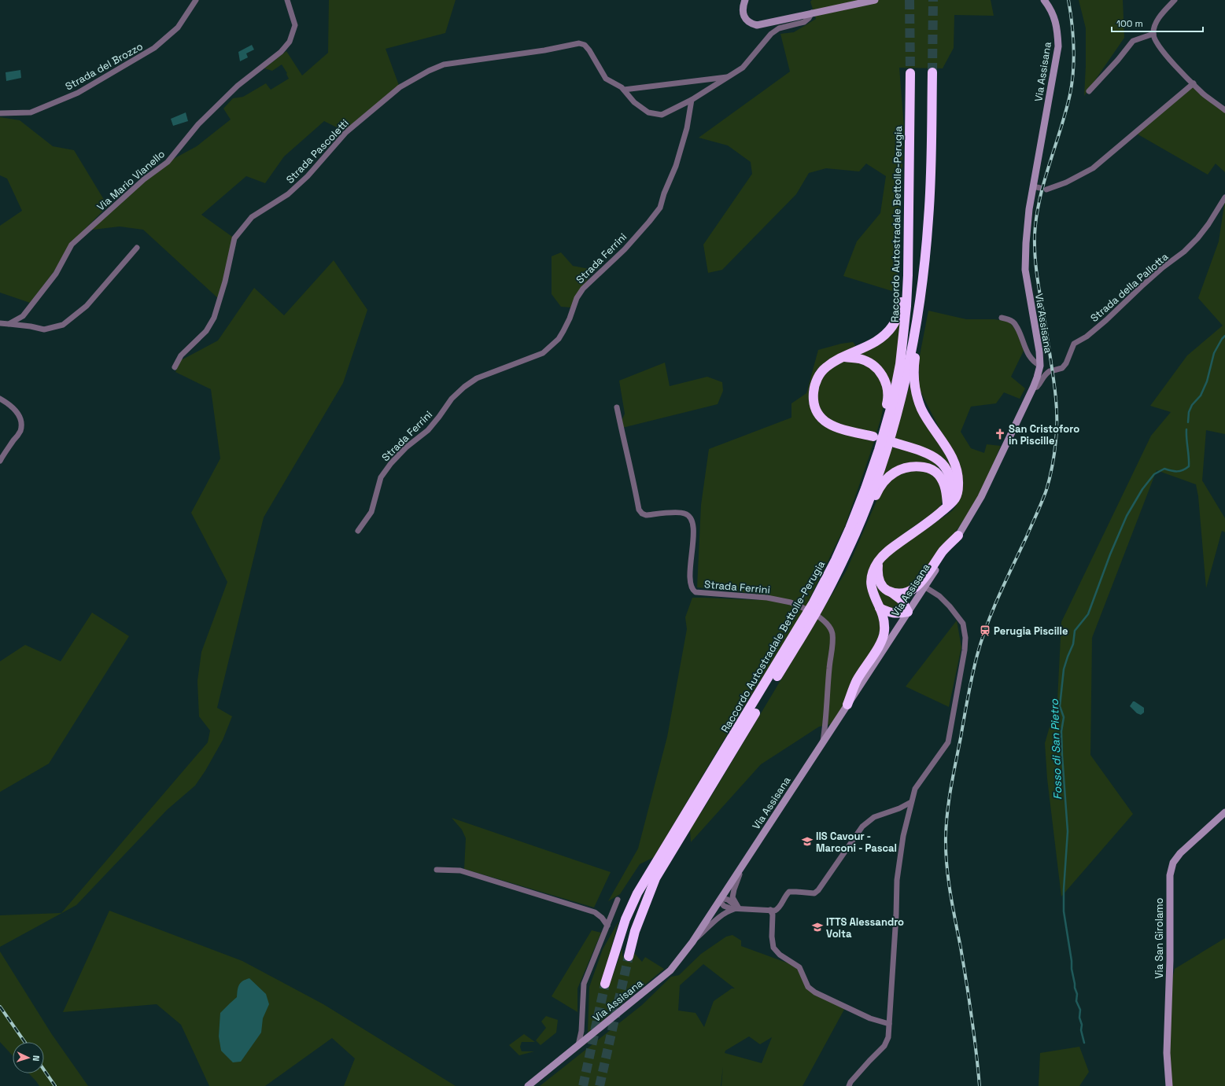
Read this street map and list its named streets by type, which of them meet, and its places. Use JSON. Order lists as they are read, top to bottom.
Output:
{
  "streets": {
    "highway": ["Raccordo Autostradale Bettolle-Perugia"],
    "main road": ["Via Assisana", "Via San Girolamo"],
    "street": [
      "Strada del Brozzo",
      "Strada Pascoletti",
      "Via Mario Vianello",
      "Strada Ferrini",
      "Strada della Pallotta"
    ]
  },
  "crossings": [
    ["Via Assisana", "Strada della Pallotta"],
    ["Strada Pascoletti", "Strada Ferrini"]
  ],
  "water": ["Fosso di San Pietro"],
  "places": {
    "church": ["San Cristoforo in Piscille"],
    "station": ["Perugia Piscille"],
    "school or university": ["IIS Cavour - Marconi - Pascal", "ITTS Alessandro Volta"]
  },
  "scale_bar": "100 m",
  "north": "right"
}
